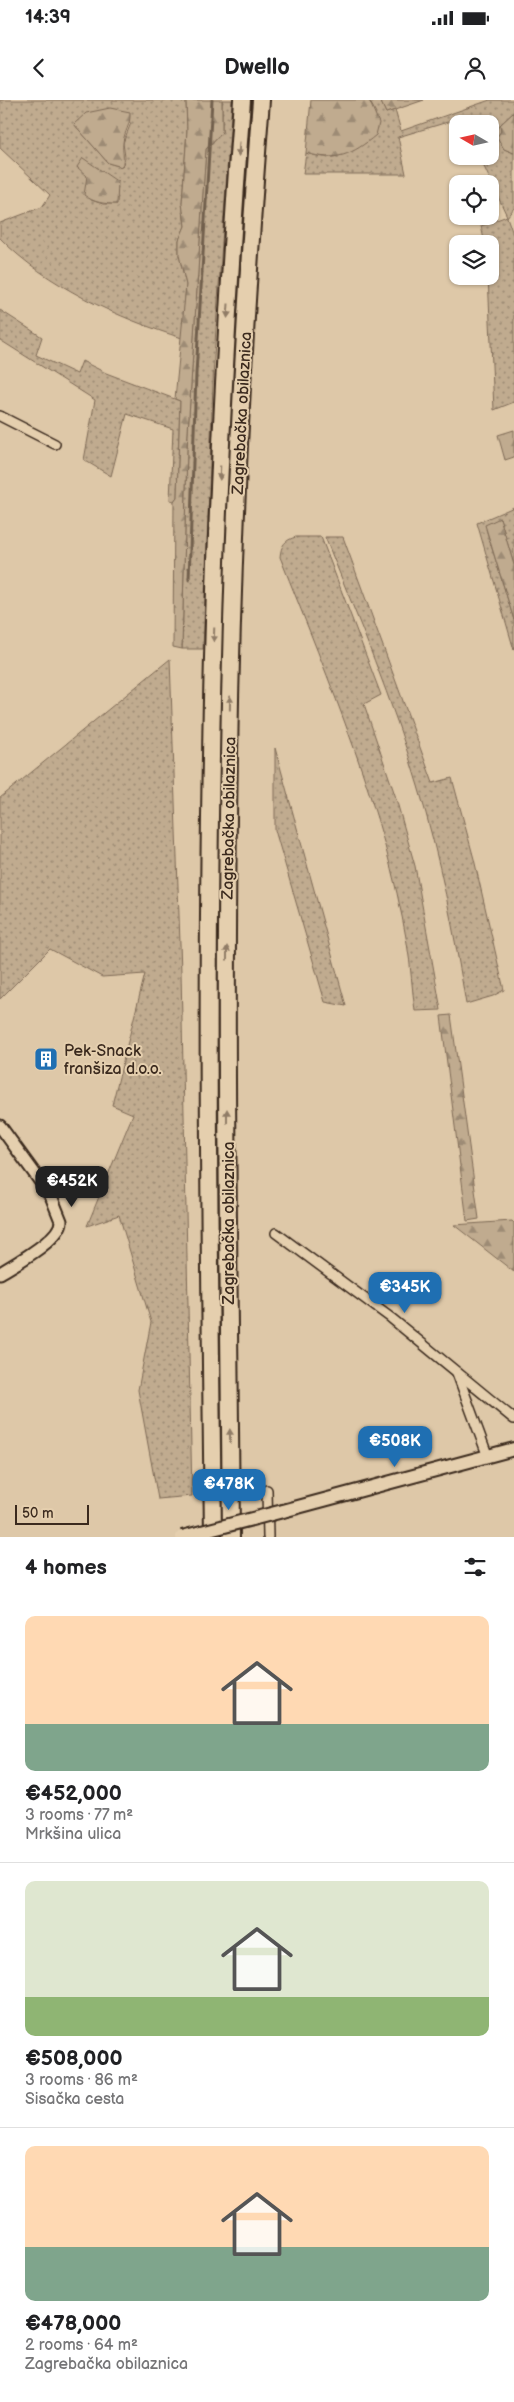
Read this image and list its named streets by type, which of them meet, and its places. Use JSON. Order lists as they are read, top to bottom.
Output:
{
  "streets": {
    "highway": ["Zagrebačka obilaznica"]
  },
  "places": {
    "building": ["Pek-Snack franšiza d.o.o."]
  },
  "scale_bar": "50 m",
  "north": "left",
  "page": {
    "status": "14:39",
    "header": "Dwello",
    "price": [
      "€452K",
      "€345K",
      "€508K",
      "€478K"
    ],
    "scale": "50 m",
    "heading": "4 homes",
    "list": [
      {
        "name": "€452,000",
        "note": "3 rooms · 77 m² · Mrkšina ulica"
      },
      {
        "name": "€508,000",
        "note": "3 rooms · 86 m² · Sisačka cesta"
      },
      {
        "name": "€478,000",
        "note": "2 rooms · 64 m² · Zagrebačka obilaznica"
      }
    ]
  }
}
